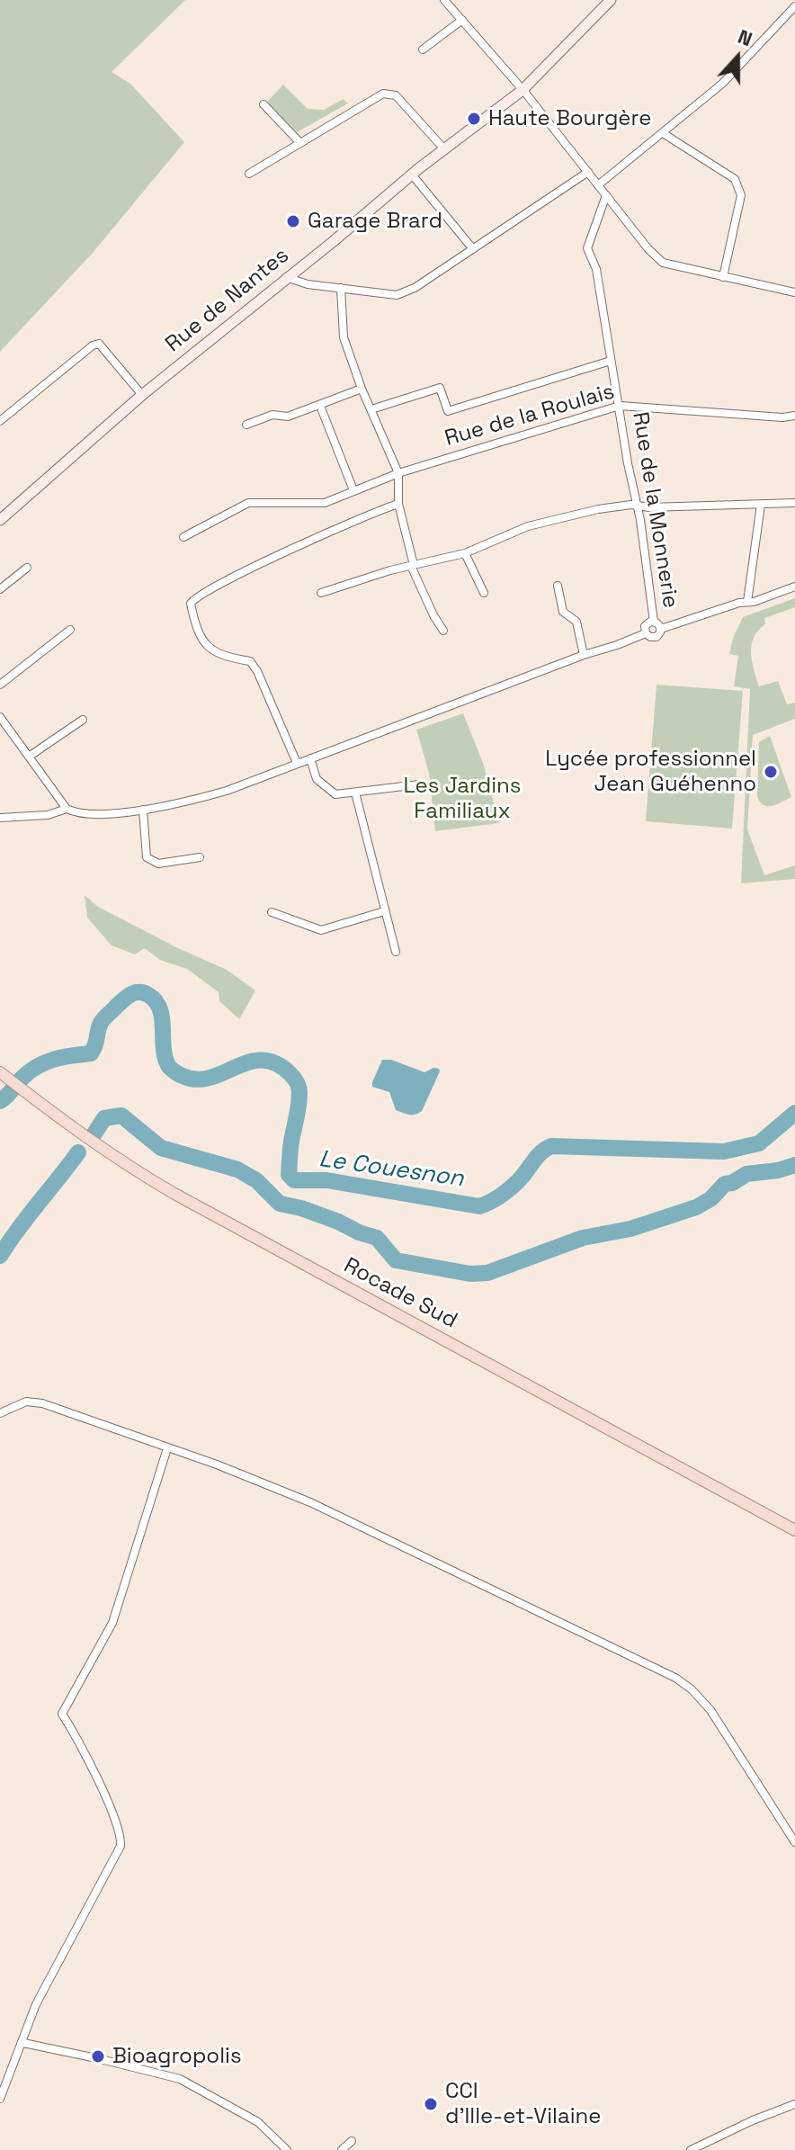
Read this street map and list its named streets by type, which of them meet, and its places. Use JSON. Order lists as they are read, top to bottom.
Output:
{
  "streets": {
    "main road": ["Rue de Nantes", "Rocade Sud"],
    "street": ["Rue de la Roulais", "Rue de la Monnerie"]
  },
  "crossings": [
    ["Rue de la Roulais", "Rue de la Monnerie"]
  ],
  "water": ["Le Couesnon"],
  "parks": ["Les Jardins Familiaux"],
  "places": [
    "Haute Bourgère",
    "Garage Brard",
    "Lycée professionnel Jean Guéhenno",
    "Bioagropolis",
    "CCI d'Ille-et-Vilaine"
  ],
  "north": "top"
}
